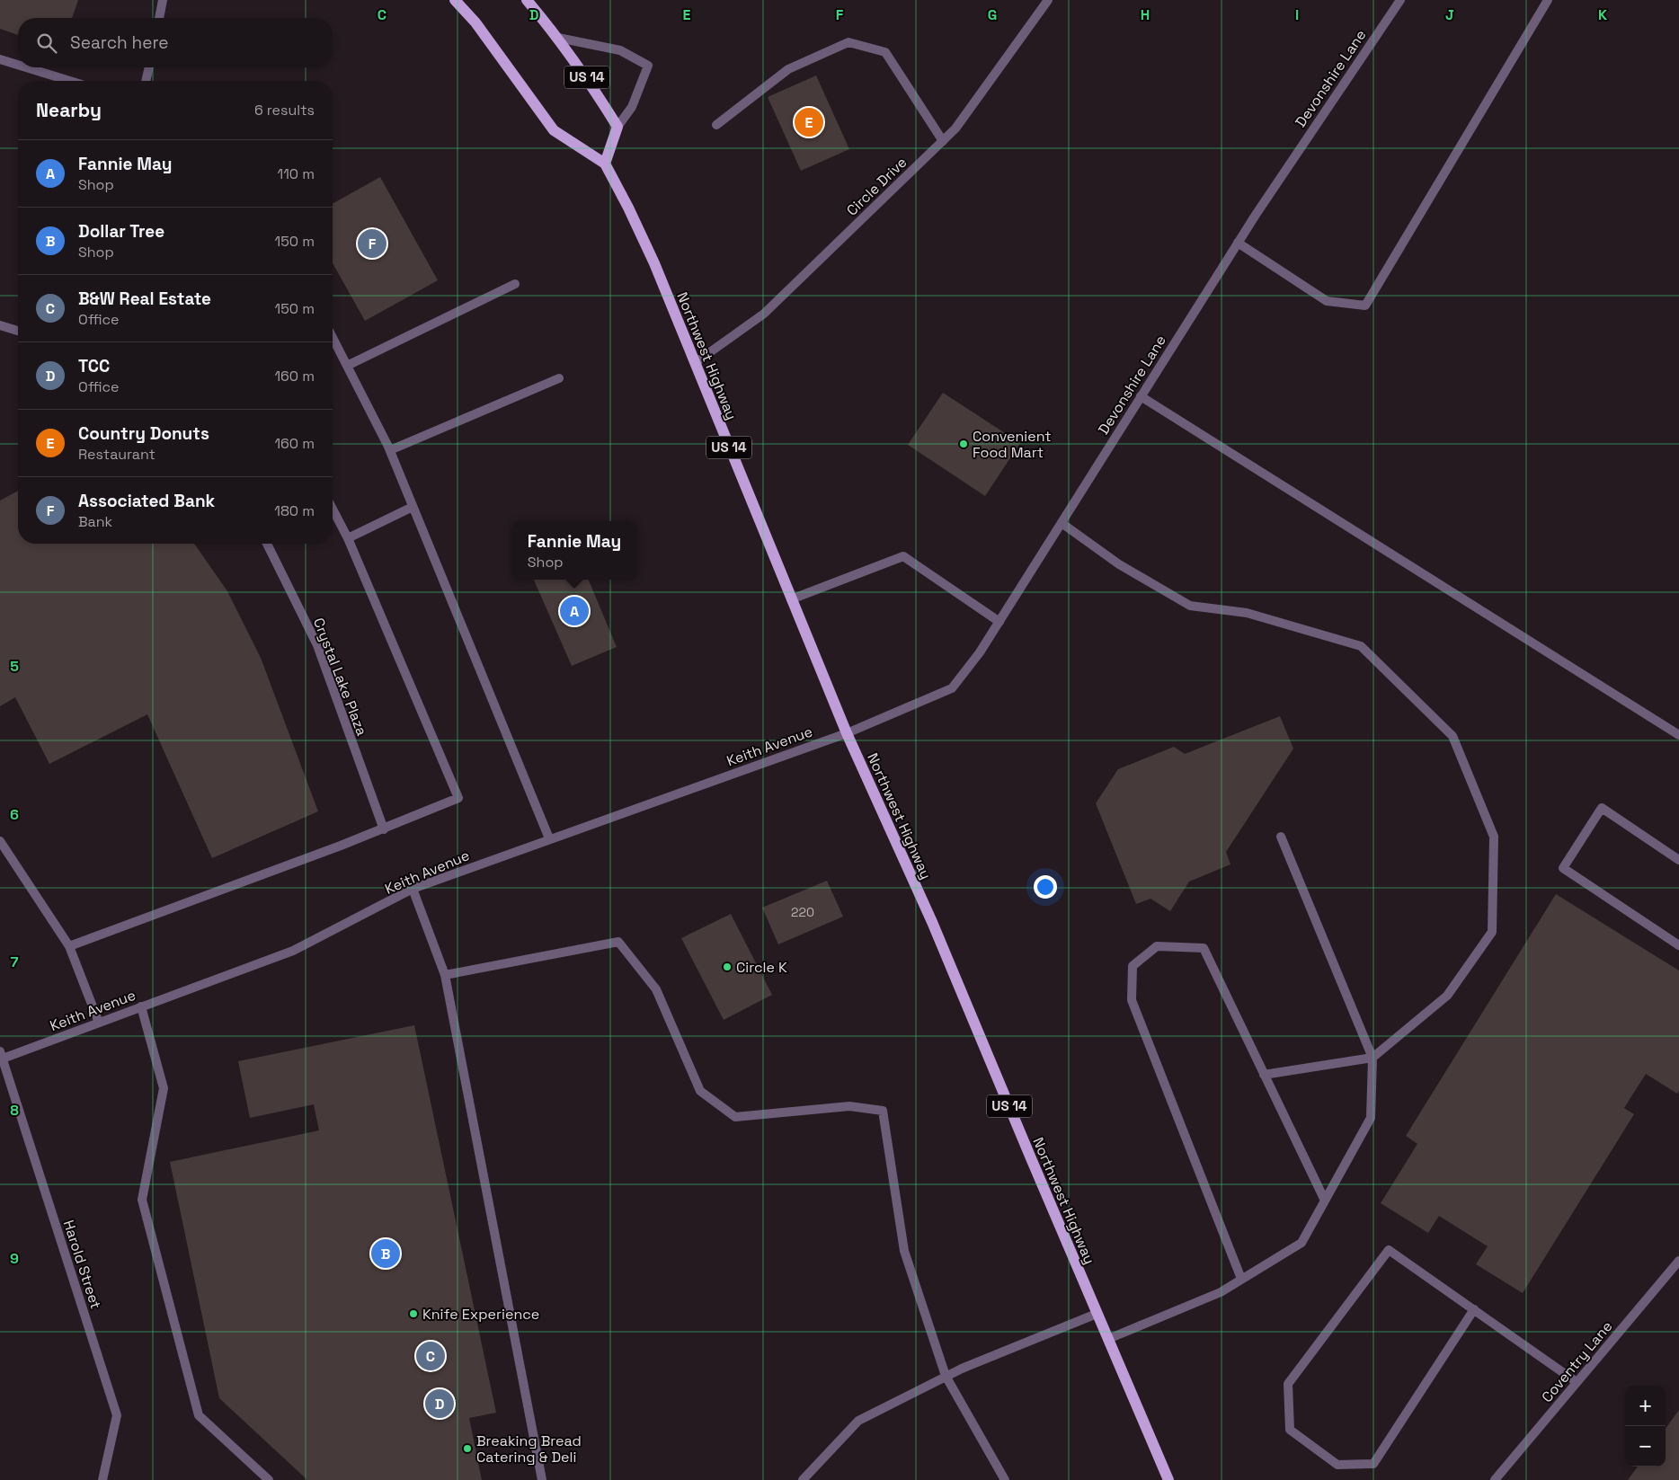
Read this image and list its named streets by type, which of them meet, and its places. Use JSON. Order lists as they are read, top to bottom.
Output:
{
  "streets": {
    "main road": ["US 14", "Northwest Highway"],
    "street": [
      "Devonshire Lane",
      "Circle Drive",
      "Crystal Lake Plaza",
      "Keith Avenue",
      "Harold Street",
      "Coventry Lane"
    ]
  },
  "crossings": [
    ["Devonshire Lane", "Northwest Highway"],
    ["Devonshire Lane", "Keith Avenue"],
    ["Circle Drive", "Northwest Highway"],
    ["Northwest Highway", "Keith Avenue"],
    ["Keith Avenue", "Harold Street"]
  ],
  "places": [
    "Convenient Food Mart",
    "Circle K",
    "Knife Experience",
    "Breaking Bread Catering & Deli"
  ],
  "house_numbers": ["220"],
  "page": {
    "search": "Search here",
    "heading": ["Nearby", "6 results"],
    "pins": [
      "E",
      "F",
      "A",
      "B",
      "C",
      "D"
    ],
    "list": [
      {
        "mark": "A",
        "name": "Fannie May",
        "note": "Shop",
        "value": "110 m"
      },
      {
        "mark": "B",
        "name": "Dollar Tree",
        "note": "Shop",
        "value": "150 m"
      },
      {
        "mark": "C",
        "name": "B&W Real Estate",
        "note": "Office",
        "value": "150 m"
      },
      {
        "mark": "D",
        "name": "TCC",
        "note": "Office",
        "value": "160 m"
      },
      {
        "mark": "E",
        "name": "Country Donuts",
        "note": "Restaurant",
        "value": "160 m"
      },
      {
        "mark": "F",
        "name": "Associated Bank",
        "note": "Bank",
        "value": "180 m"
      }
    ],
    "popup": ["Fannie May", "Shop"],
    "map_buttons": ["+", "−"]
  },
  "grid": {
    "columns": [
      "C",
      "D",
      "E",
      "F",
      "G",
      "H",
      "I",
      "J",
      "K"
    ],
    "rows": [
      "5",
      "6",
      "7",
      "8",
      "9"
    ]
  }
}
